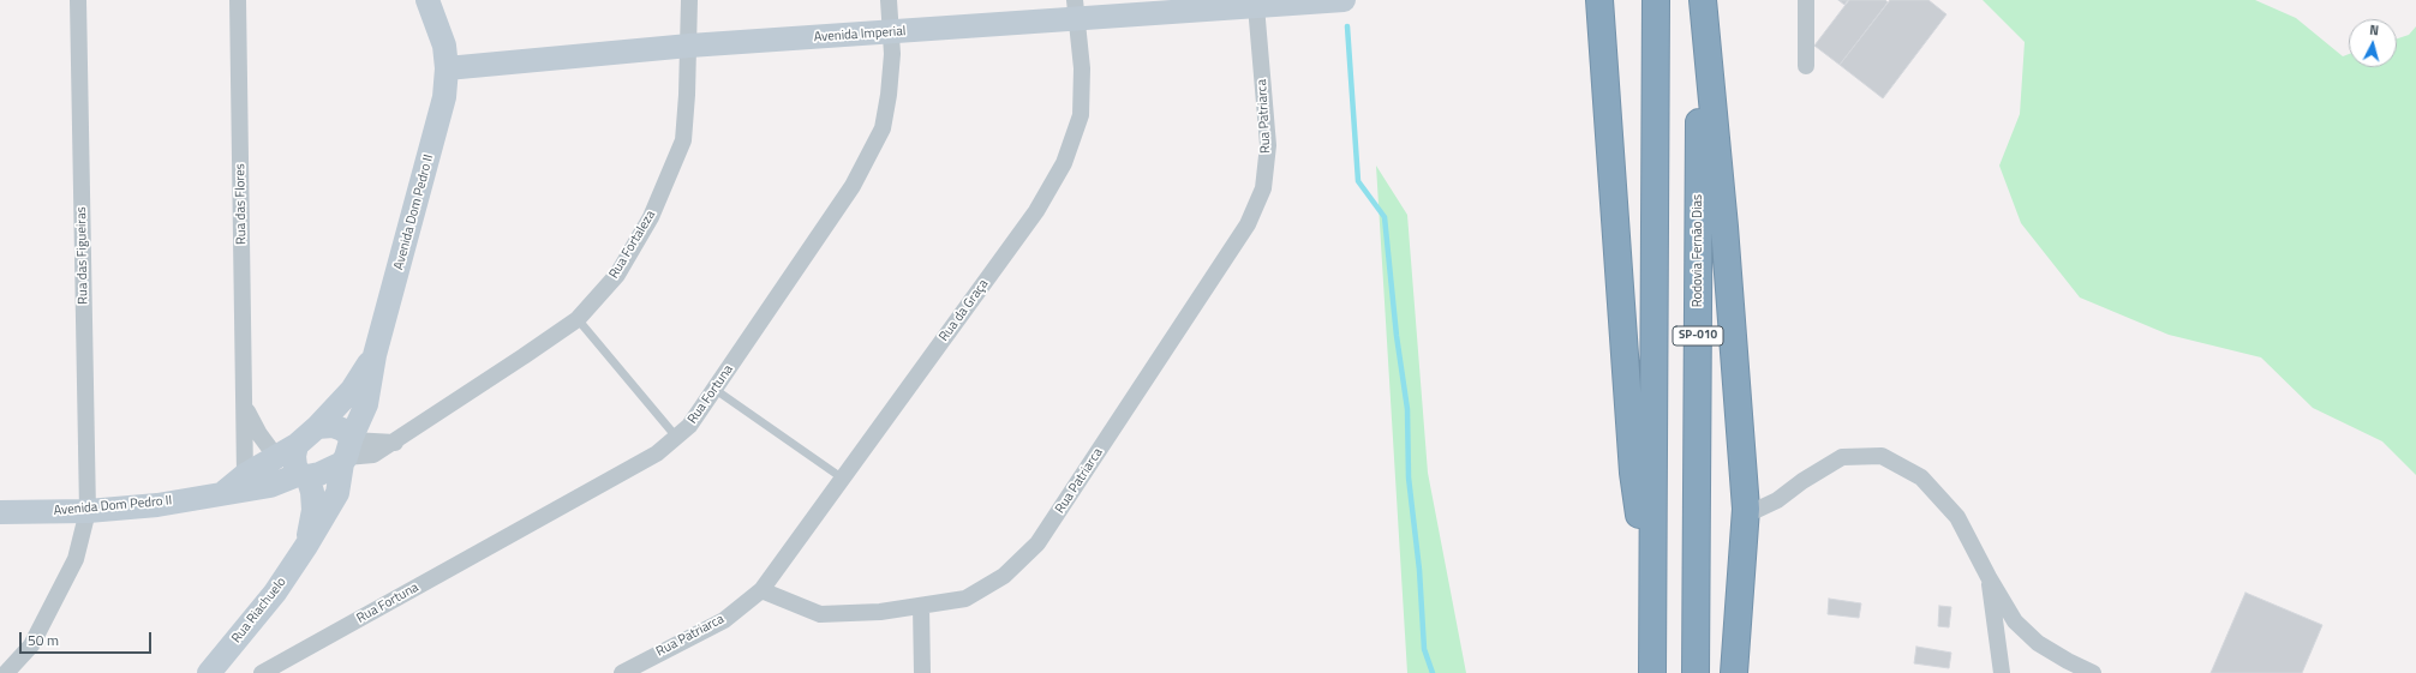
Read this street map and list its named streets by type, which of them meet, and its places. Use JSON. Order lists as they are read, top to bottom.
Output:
{
  "streets": {
    "highway": ["Rodovia Fernão Dias", "SP-010"],
    "main road": ["Avenida Imperial", "Avenida Dom Pedro II", "Rua Riachuelo"],
    "street": [
      "Rua Patriarca",
      "Rua das Flores",
      "Rua Fortaleza",
      "Rua das Figueiras",
      "Rua da Graça",
      "Rua Fortuna"
    ]
  },
  "crossings": [
    ["Avenida Imperial", "Rua Patriarca"],
    ["Avenida Imperial", "Avenida Dom Pedro II"],
    ["Avenida Imperial", "Rua Fortaleza"],
    ["Avenida Imperial", "Rua da Graça"],
    ["Avenida Imperial", "Rua Fortuna"],
    ["Rua Patriarca", "Rua da Graça"],
    ["Rua das Flores", "Avenida Dom Pedro II"],
    ["Avenida Dom Pedro II", "Rua Fortaleza"],
    ["Avenida Dom Pedro II", "Rua das Figueiras"],
    ["Avenida Dom Pedro II", "Rua Riachuelo"],
    ["Rua Fortaleza", "Rua Riachuelo"]
  ],
  "scale_bar": "50 m",
  "north": "top"
}
